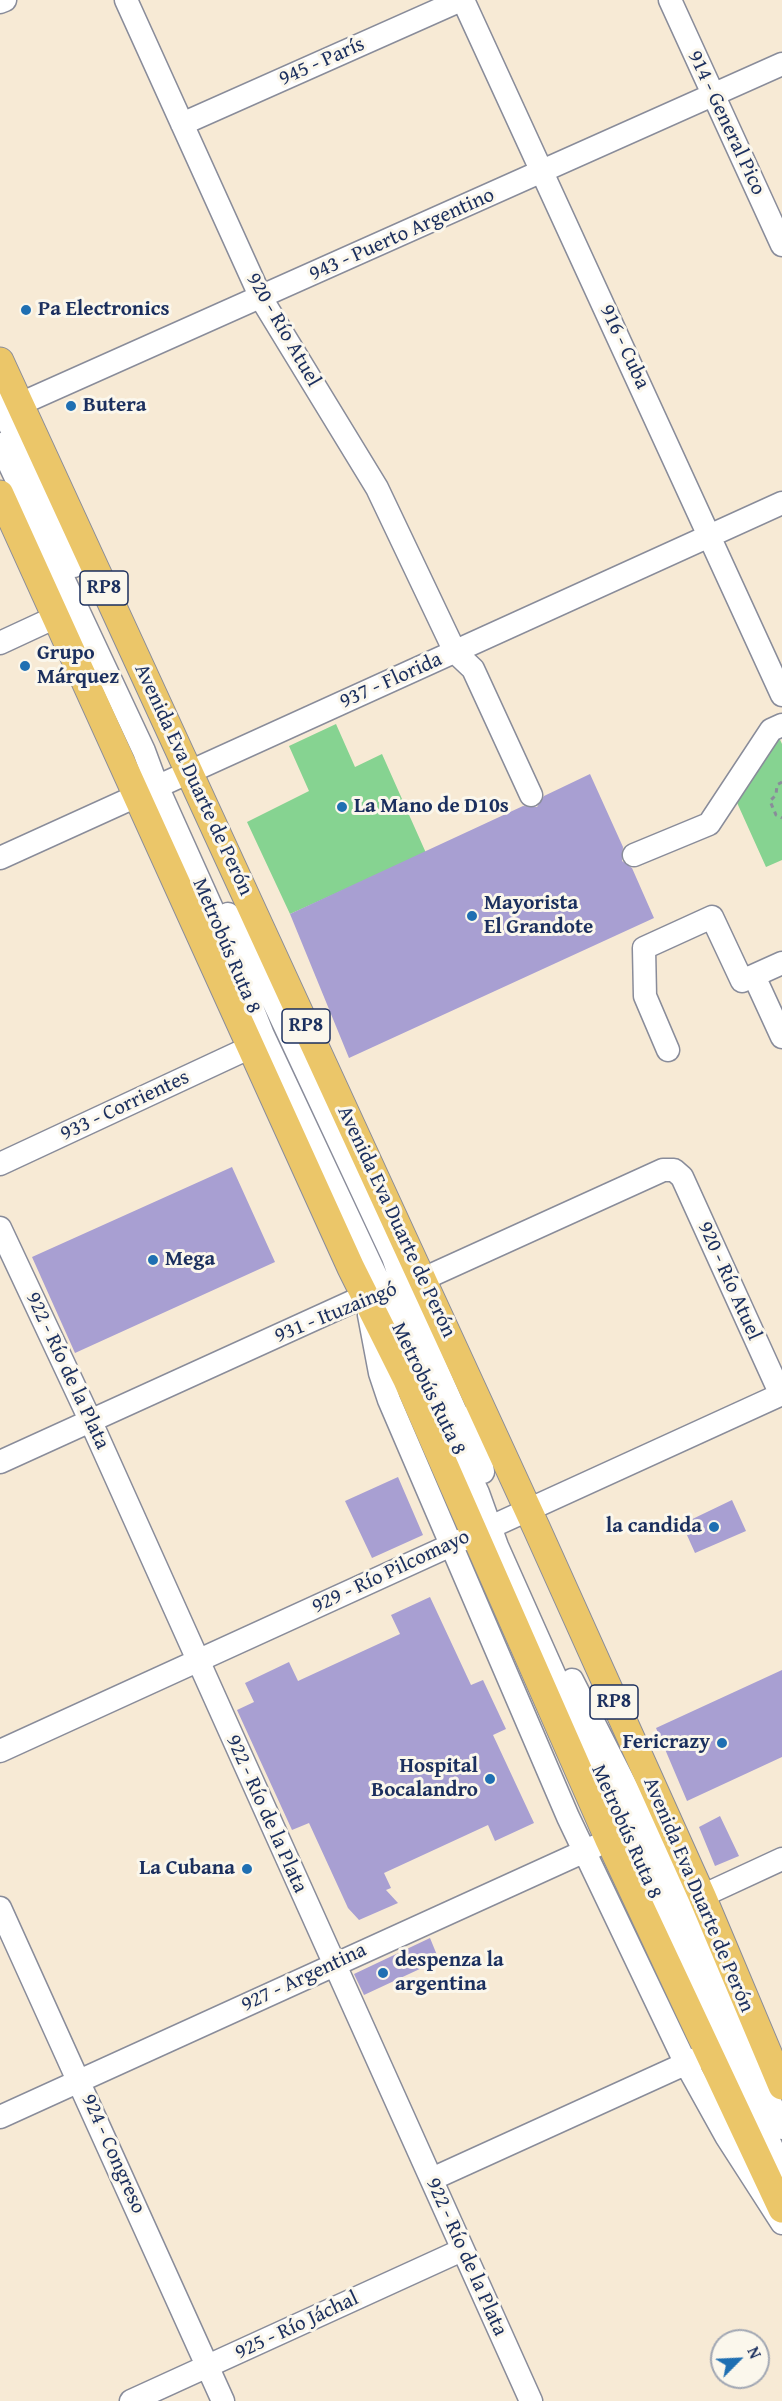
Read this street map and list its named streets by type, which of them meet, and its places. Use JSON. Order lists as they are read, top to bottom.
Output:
{
  "streets": {
    "main road": ["RP8", "Avenida Eva Duarte de Perón"],
    "street": [
      "945 - París",
      "914 - General Pico",
      "943 - Puerto Argentino",
      "920 - Río Atuel",
      "916 - Cuba",
      "937 - Florida",
      "Metrobús Ruta 8",
      "933 - Corrientes",
      "931 - Ituzaingó",
      "922 - Río de la Plata",
      "929 - Río Pilcomayo",
      "927 - Argentina",
      "924 - Congreso",
      "925 - Río Jáchal"
    ]
  },
  "crossings": [
    ["945 - París", "920 - Río Atuel"],
    ["945 - París", "916 - Cuba"],
    ["914 - General Pico", "943 - Puerto Argentino"],
    ["943 - Puerto Argentino", "920 - Río Atuel"],
    ["943 - Puerto Argentino", "916 - Cuba"],
    ["943 - Puerto Argentino", "Avenida Eva Duarte de Perón"],
    ["920 - Río Atuel", "937 - Florida"],
    ["920 - Río Atuel", "931 - Ituzaingó"],
    ["920 - Río Atuel", "929 - Río Pilcomayo"],
    ["916 - Cuba", "937 - Florida"],
    ["937 - Florida", "Avenida Eva Duarte de Perón"],
    ["937 - Florida", "Metrobús Ruta 8"],
    ["Avenida Eva Duarte de Perón", "Metrobús Ruta 8"],
    ["Avenida Eva Duarte de Perón", "933 - Corrientes"],
    ["Avenida Eva Duarte de Perón", "931 - Ituzaingó"],
    ["Avenida Eva Duarte de Perón", "929 - Río Pilcomayo"],
    ["Avenida Eva Duarte de Perón", "927 - Argentina"],
    ["Metrobús Ruta 8", "931 - Ituzaingó"],
    ["Metrobús Ruta 8", "929 - Río Pilcomayo"],
    ["931 - Ituzaingó", "922 - Río de la Plata"],
    ["922 - Río de la Plata", "929 - Río Pilcomayo"],
    ["922 - Río de la Plata", "927 - Argentina"],
    ["922 - Río de la Plata", "925 - Río Jáchal"],
    ["927 - Argentina", "924 - Congreso"],
    ["924 - Congreso", "925 - Río Jáchal"]
  ],
  "places": [
    "Pa Electronics",
    "Butera",
    "Grupo Márquez",
    "La Mano de D10s",
    "Mayorista El Grandote",
    "Mega",
    "la candida",
    "Fericrazy",
    "Hospital Bocalandro",
    "La Cubana",
    "despenza la argentina"
  ],
  "north": "top right"
}
